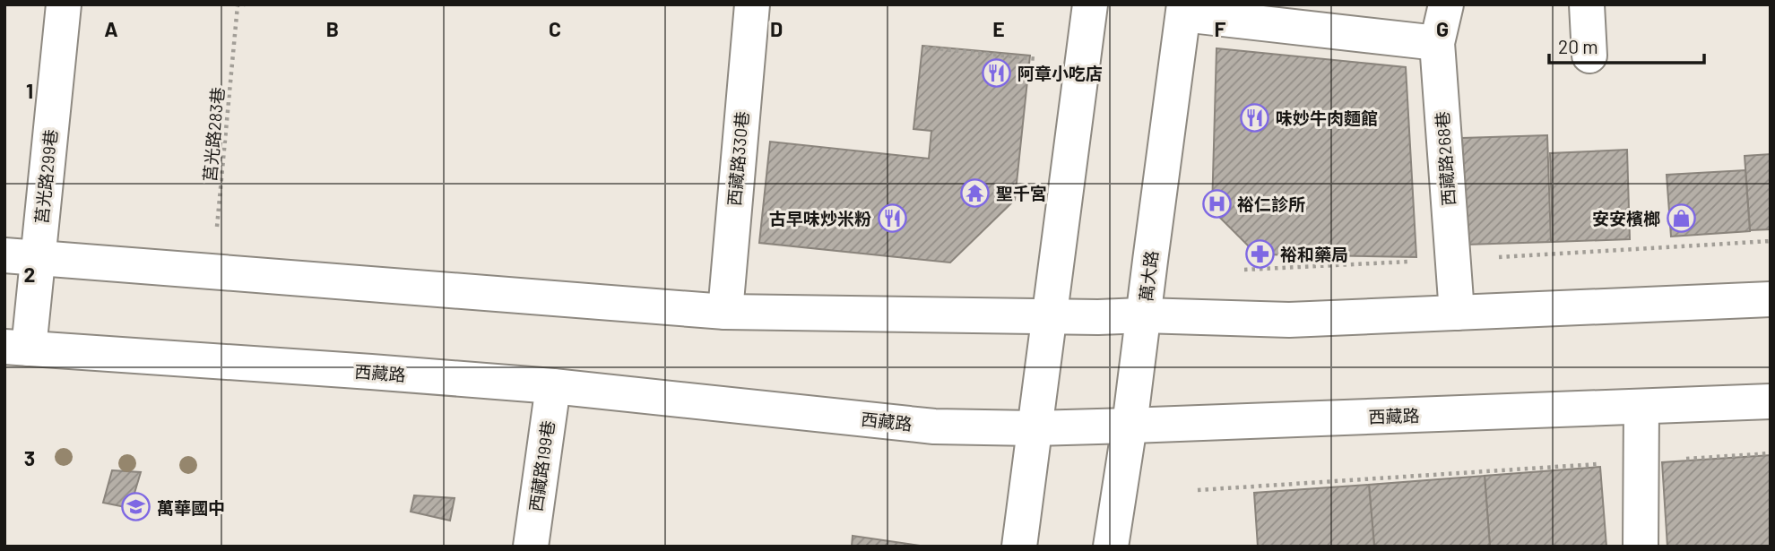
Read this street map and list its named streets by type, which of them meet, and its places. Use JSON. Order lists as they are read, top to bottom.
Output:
{
  "streets": {
    "street": [
      "西藏路330巷",
      "西藏路268巷",
      "莒光路299巷",
      "萬大路",
      "西藏路",
      "西藏路199巷"
    ],
    "path": ["莒光路283巷"]
  },
  "crossings": [
    ["莒光路299巷", "西藏路"],
    ["萬大路", "西藏路"],
    ["西藏路", "西藏路199巷"]
  ],
  "places": {
    "restaurant": ["阿章小吃店", "味妙牛肉麵館", "古早味炒米粉"],
    "temple": ["聖千宮"],
    "hospital": ["裕仁診所"],
    "shop": ["安安檳榔"],
    "pharmacy": ["裕和藥局"],
    "school or university": ["萬華國中"]
  },
  "scale_bar": "20 m",
  "grid": {
    "columns": [
      "A",
      "B",
      "C",
      "D",
      "E",
      "F",
      "G"
    ],
    "rows": ["1", "2", "3"]
  }
}
